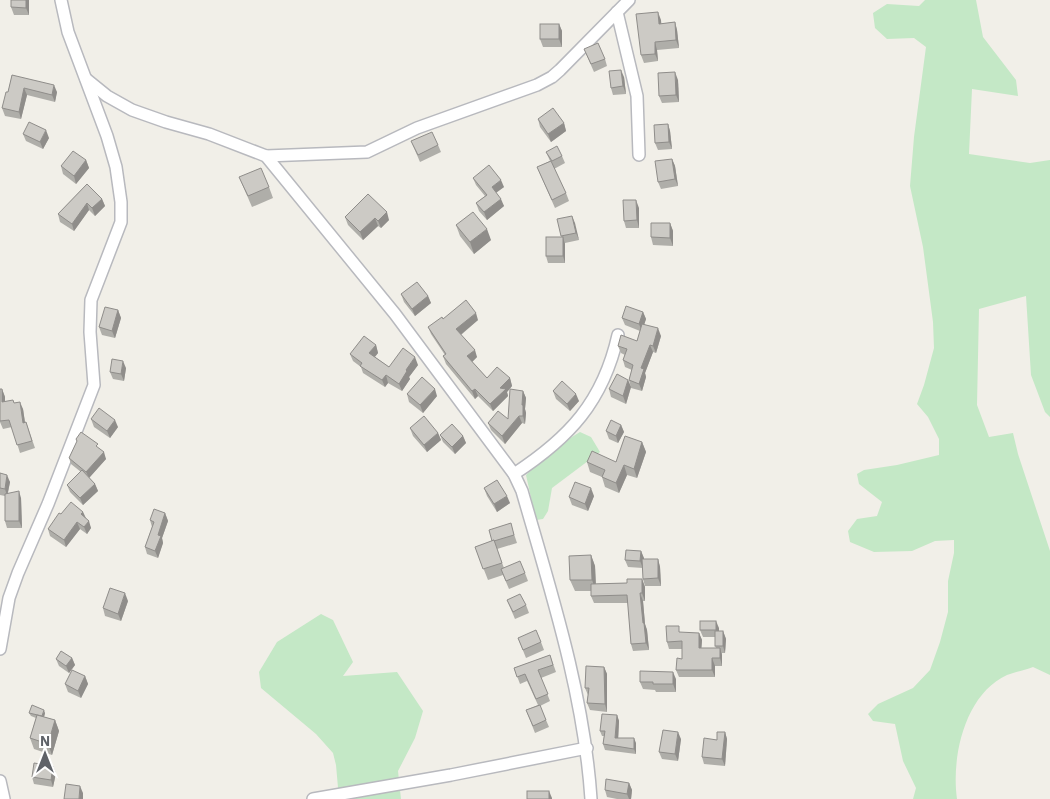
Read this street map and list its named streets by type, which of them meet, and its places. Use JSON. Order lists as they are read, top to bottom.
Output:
{
  "north": "top"
}
